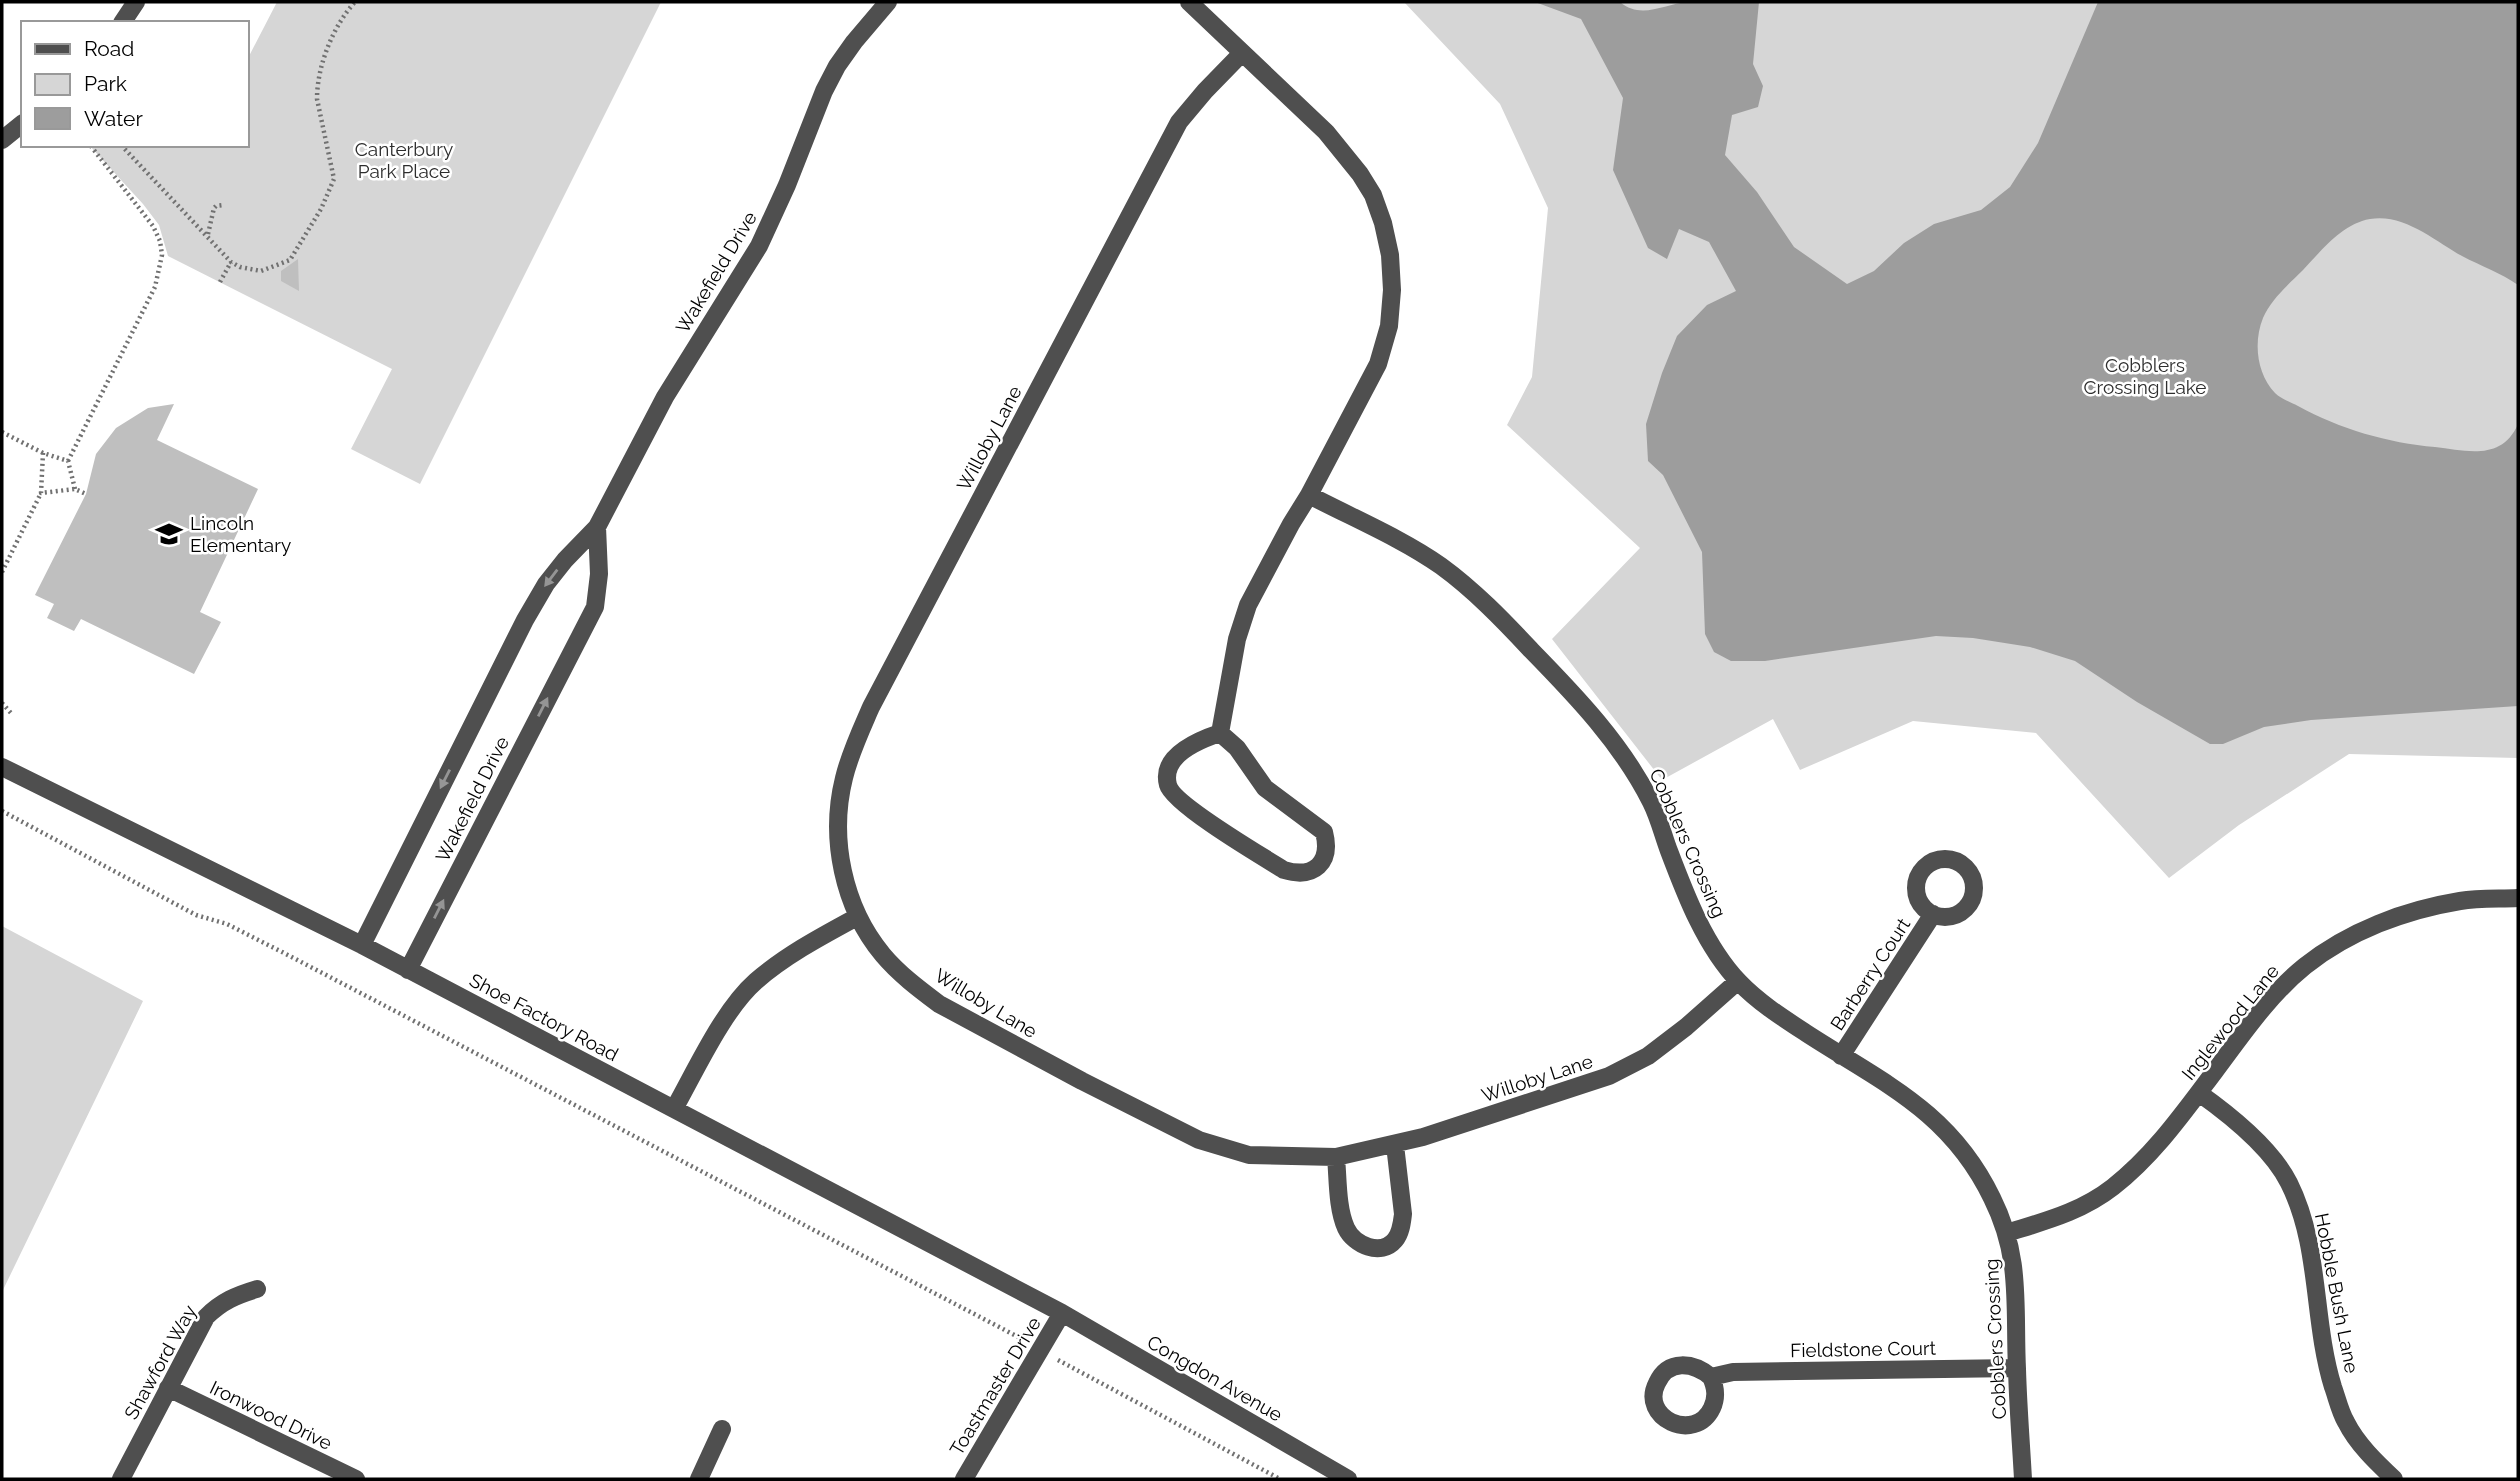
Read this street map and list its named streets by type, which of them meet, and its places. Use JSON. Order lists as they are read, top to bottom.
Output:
{
  "streets": {
    "street": [
      "Wakefield Drive",
      "Willoby Lane",
      "Cobblers Crossing",
      "Barberry Court",
      "Shoe Factory Road",
      "Inglewood Lane",
      "Hobble Bush Lane",
      "Fieldstone Court",
      "Shawford Way",
      "Congdon Avenue",
      "Toastmaster Drive",
      "Ironwood Drive"
    ]
  },
  "crossings": [
    ["Wakefield Drive", "Shoe Factory Road"],
    ["Willoby Lane", "Cobblers Crossing"],
    ["Cobblers Crossing", "Barberry Court"],
    ["Cobblers Crossing", "Inglewood Lane"],
    ["Cobblers Crossing", "Fieldstone Court"],
    ["Shoe Factory Road", "Congdon Avenue"],
    ["Shoe Factory Road", "Toastmaster Drive"],
    ["Inglewood Lane", "Hobble Bush Lane"],
    ["Shawford Way", "Ironwood Drive"],
    ["Congdon Avenue", "Toastmaster Drive"]
  ],
  "parks": ["Canterbury Park Place", "Cobblers Crossing Lake"],
  "places": {
    "school or university": ["Lincoln Elementary"]
  },
  "legend": ["Road", "Park", "Water"]
}
